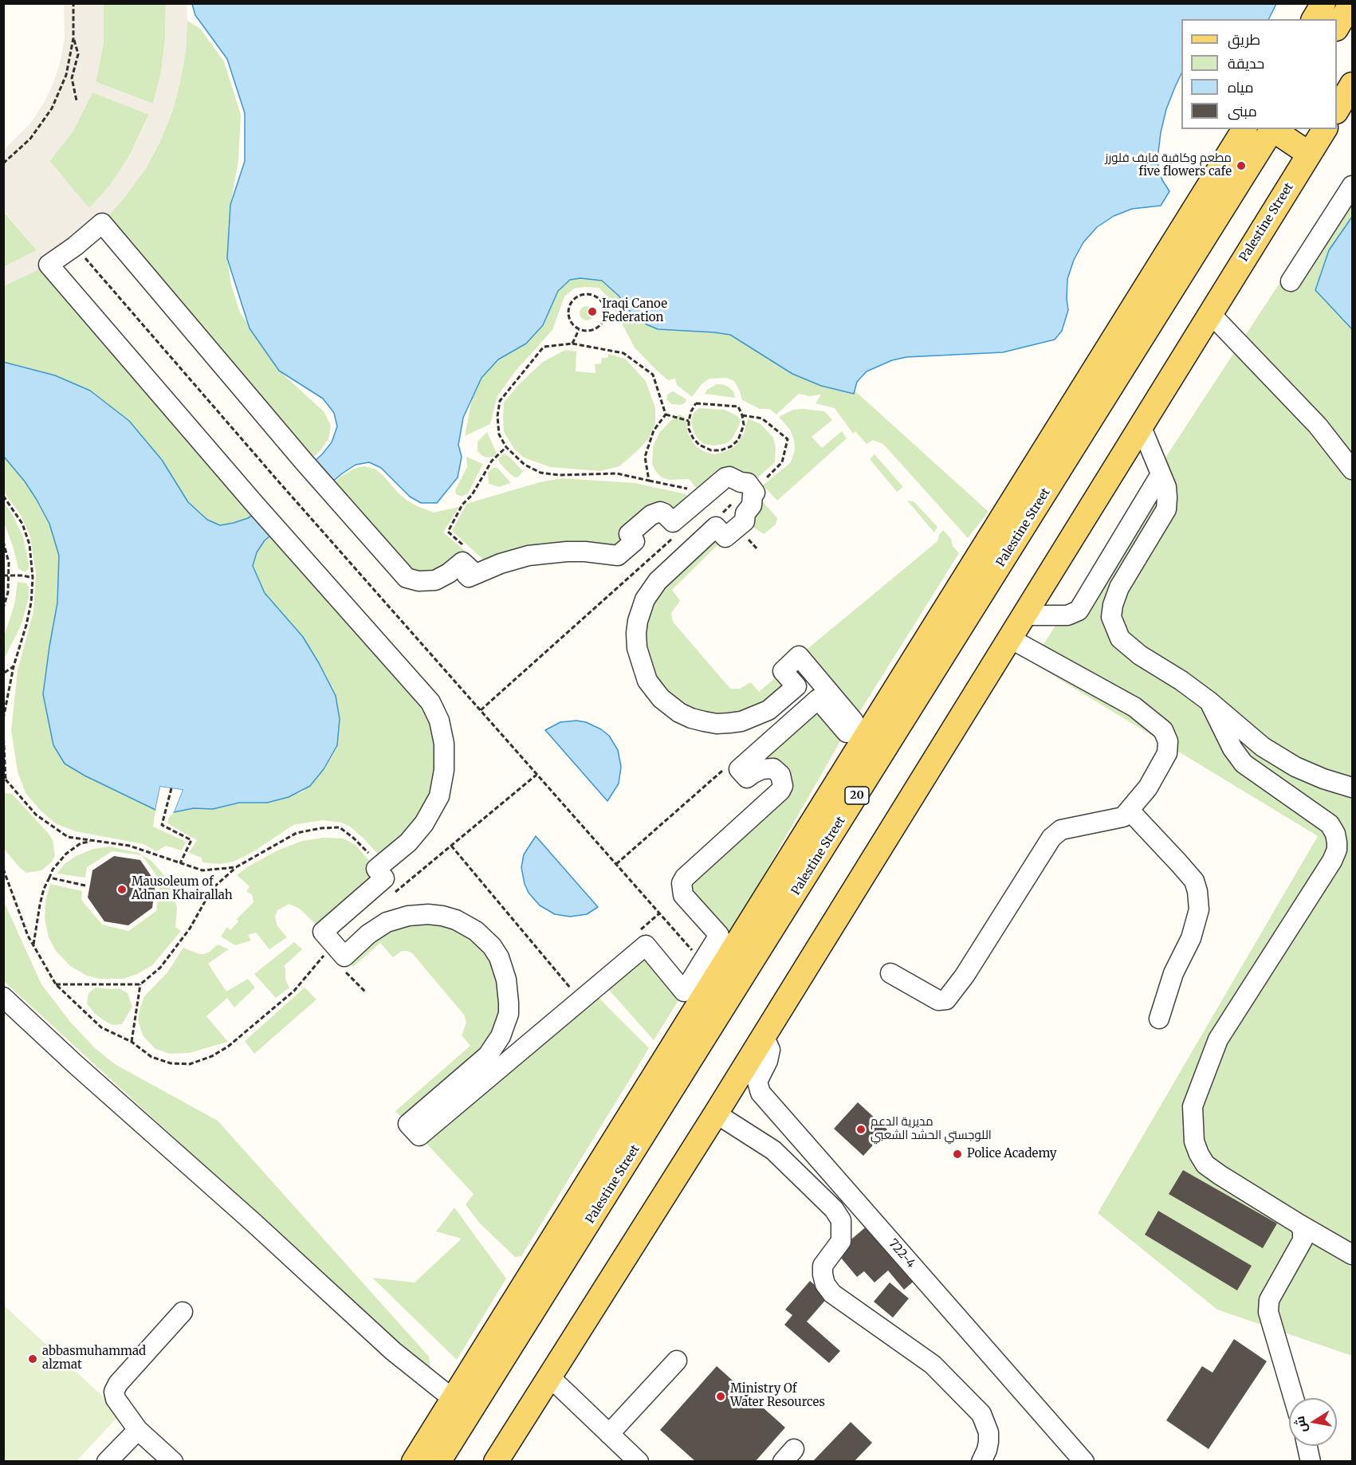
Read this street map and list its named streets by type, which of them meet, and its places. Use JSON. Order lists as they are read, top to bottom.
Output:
{
  "streets": {
    "main road": ["Palestine Street", "20"],
    "street": ["722-4"]
  },
  "crossings": [
    ["Palestine Street", "722-4"]
  ],
  "places": [
    "مطعم وكافية فايف فلورز five flowers cafe",
    "Iraqi Canoe Federation",
    "Mausoleum of Adnan Khairallah",
    "مديرية الدعم اللوجستي الحشد الشعبي",
    "Police Academy",
    "abbasmuhammad alzmat",
    "Ministry Of Water Resources"
  ],
  "legend": [
    "طريق",
    "حديقة",
    "مياه",
    "مبنى"
  ],
  "north": "left"
}
